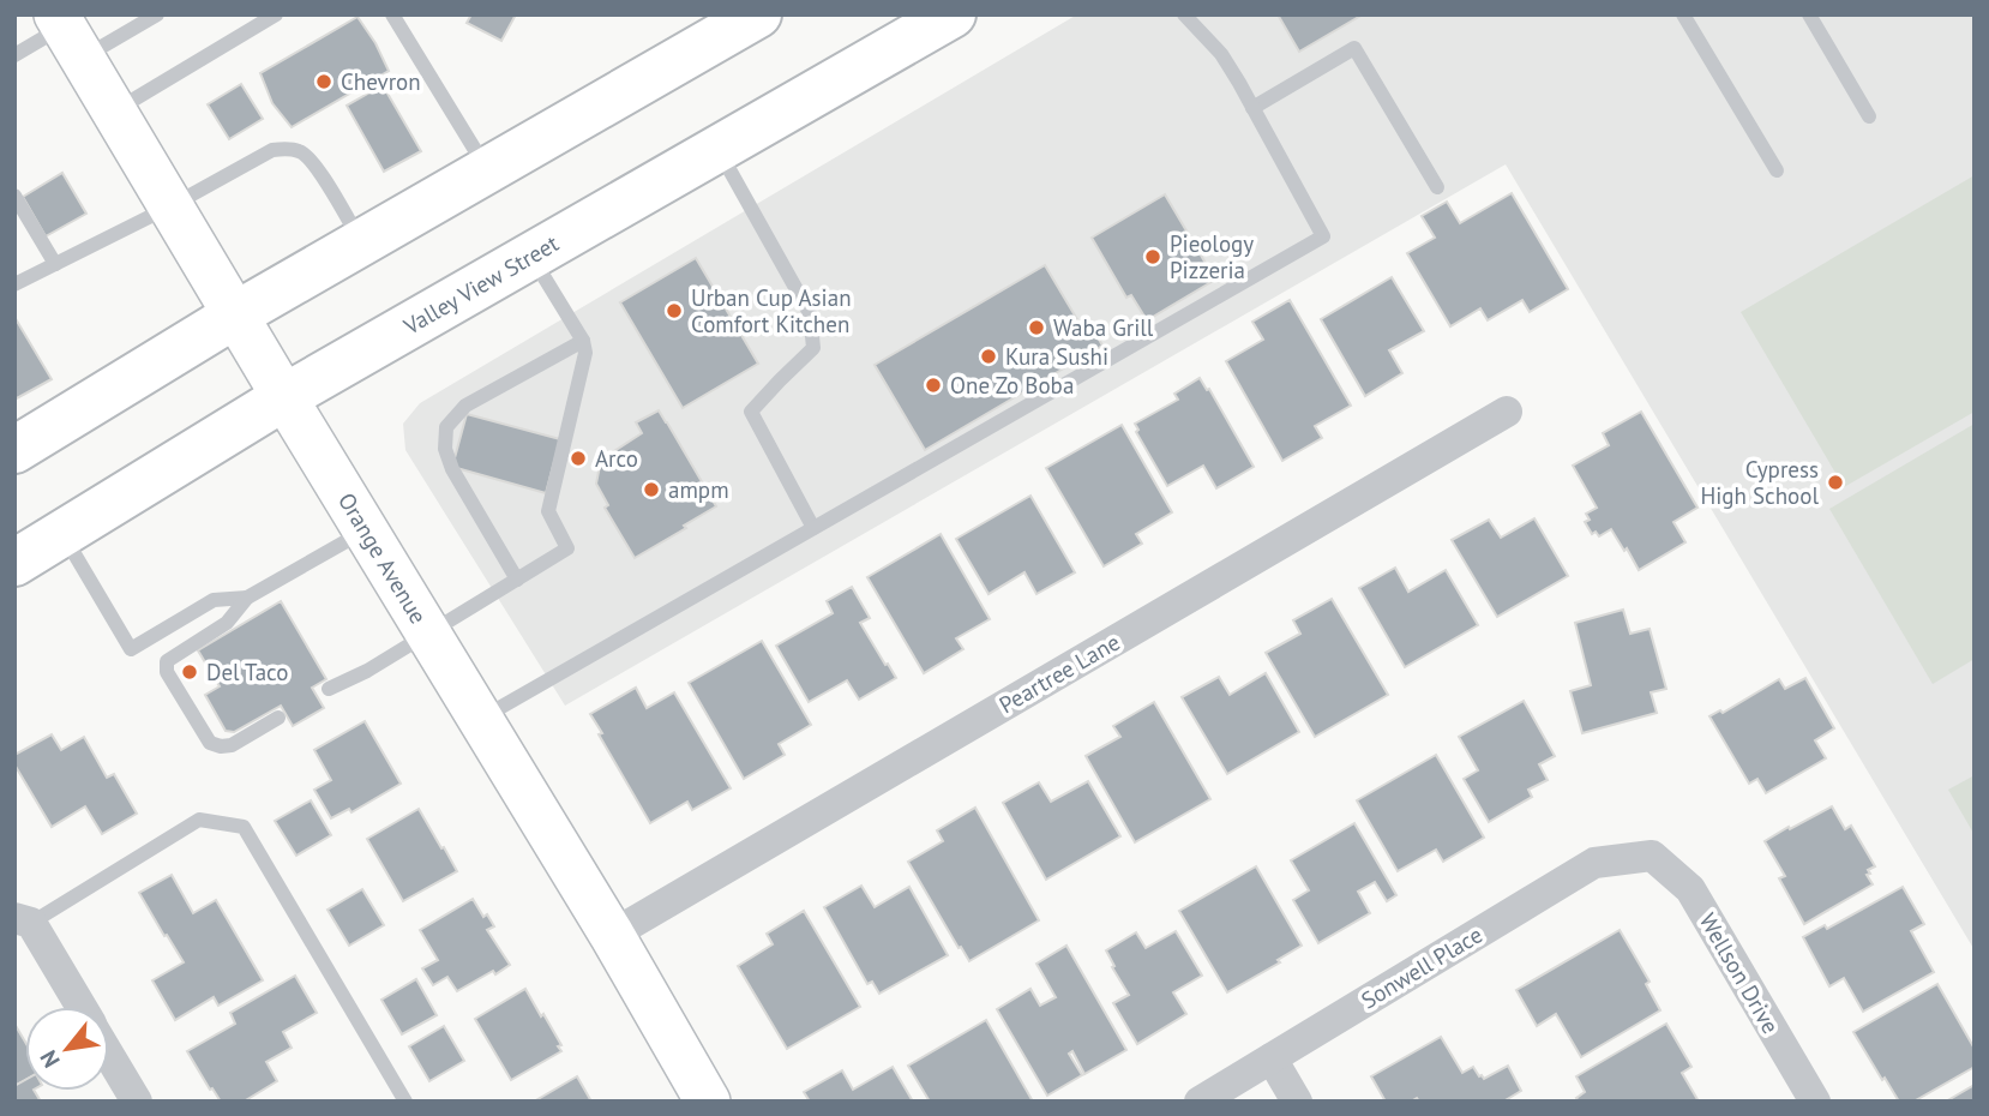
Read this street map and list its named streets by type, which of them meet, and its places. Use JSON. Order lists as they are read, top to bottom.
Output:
{
  "streets": {
    "main road": ["Valley View Street", "Orange Avenue"],
    "street": ["Peartree Lane", "Sonwell Place", "Wellson Drive"]
  },
  "crossings": [
    ["Valley View Street", "Orange Avenue"],
    ["Orange Avenue", "Peartree Lane"],
    ["Sonwell Place", "Wellson Drive"]
  ],
  "places": [
    "Chevron",
    "Pieology Pizzeria",
    "Urban Cup Asian Comfort Kitchen",
    "Waba Grill",
    "Kura Sushi",
    "One Zo Boba",
    "Arco",
    "Cypress High School",
    "ampm",
    "Del Taco"
  ],
  "north": "bottom left"
}
